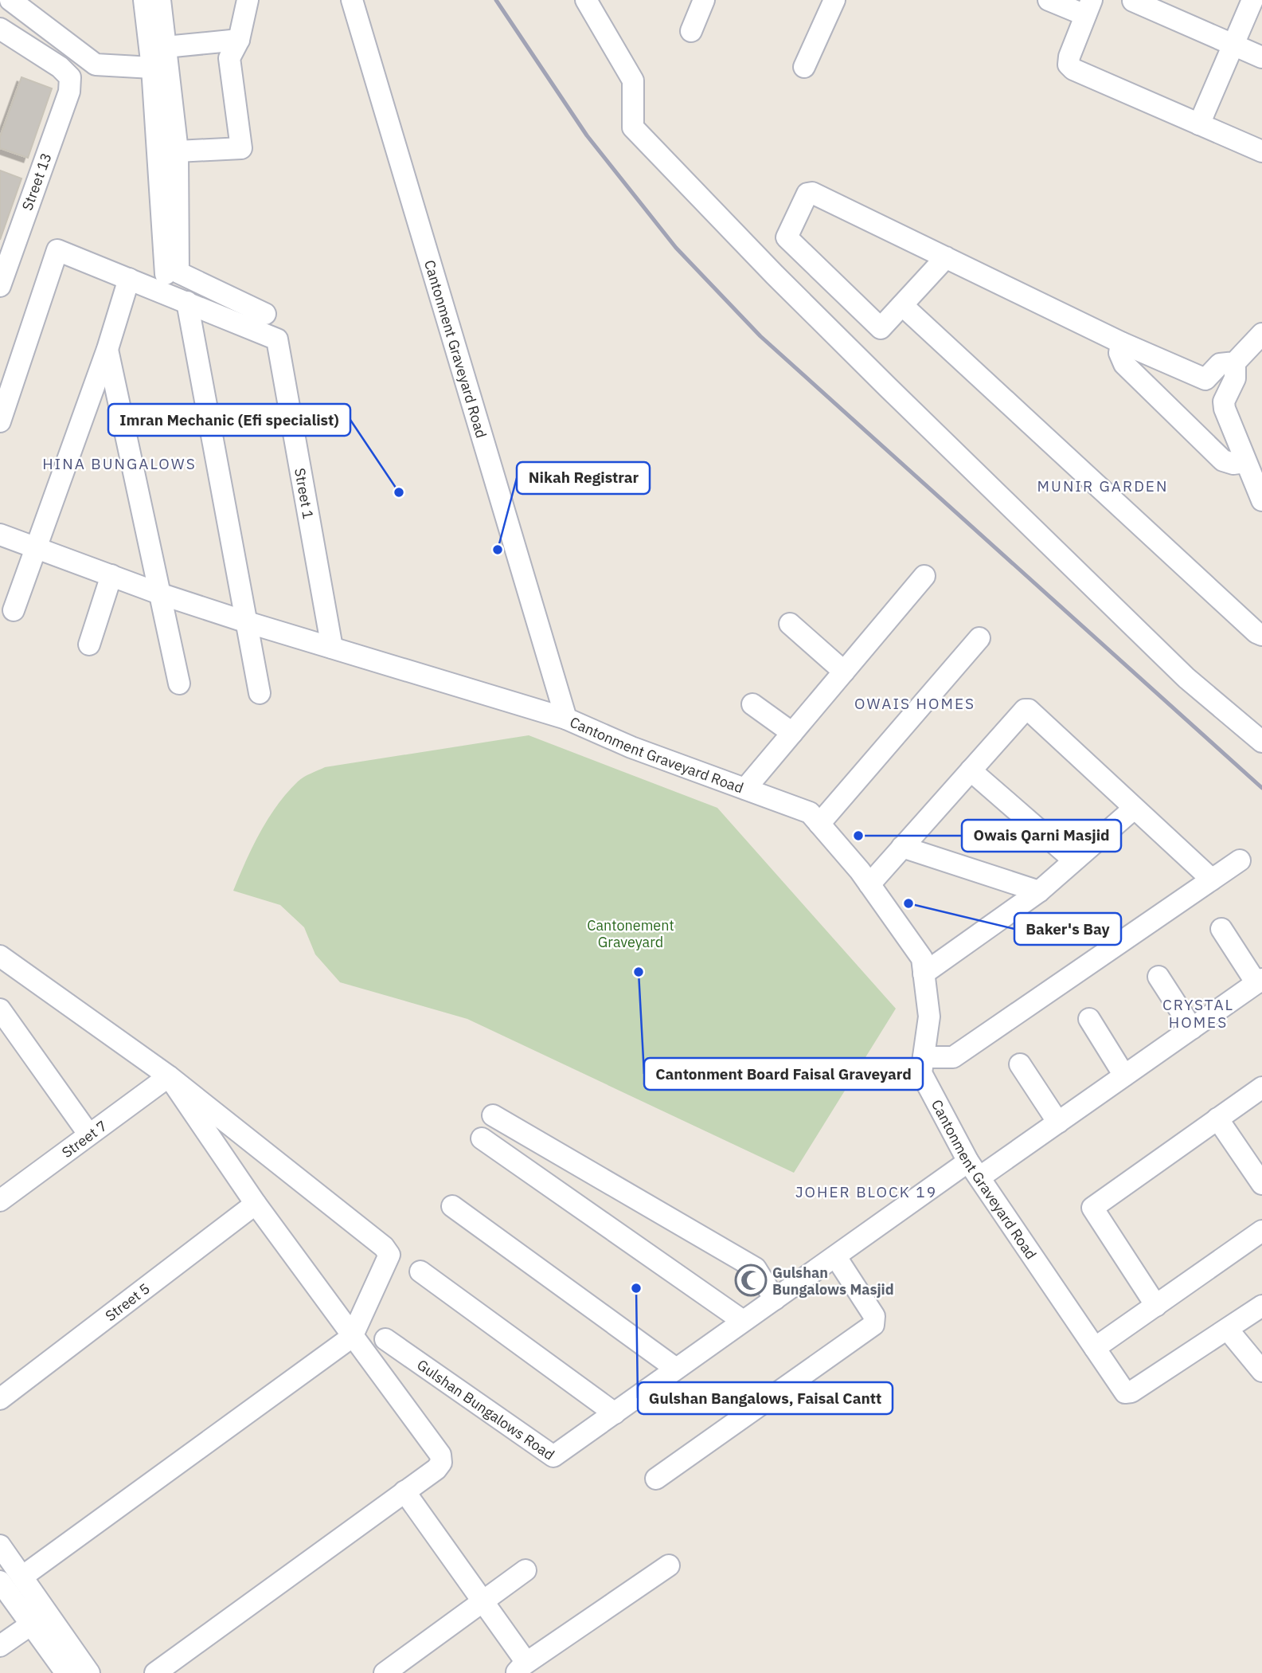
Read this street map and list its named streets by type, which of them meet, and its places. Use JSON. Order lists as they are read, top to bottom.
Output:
{
  "streets": {
    "street": [
      "Street 13",
      "Cantonment Graveyard Road",
      "Street 1",
      "Street 7",
      "Street 5",
      "Gulshan Bungalows Road"
    ]
  },
  "crossings": [
    ["Cantonment Graveyard Road", "Gulshan Bungalows Road"]
  ],
  "districts": [
    "HINA BUNGALOWS",
    "MUNIR GARDEN",
    "OWAIS HOMES",
    "CRYSTAL HOMES",
    "JOHER BLOCK 19"
  ],
  "parks": ["Cantonement Graveyard"],
  "places": {
    "other": [
      "Imran Mechanic (Efi specialist)",
      "Nikah Registrar",
      "Owais Qarni Masjid",
      "Baker's Bay",
      "Cantonment Board Faisal Graveyard",
      "Gulshan Bangalows, Faisal Cantt"
    ],
    "mosque": ["Gulshan Bungalows Masjid"]
  }
}
